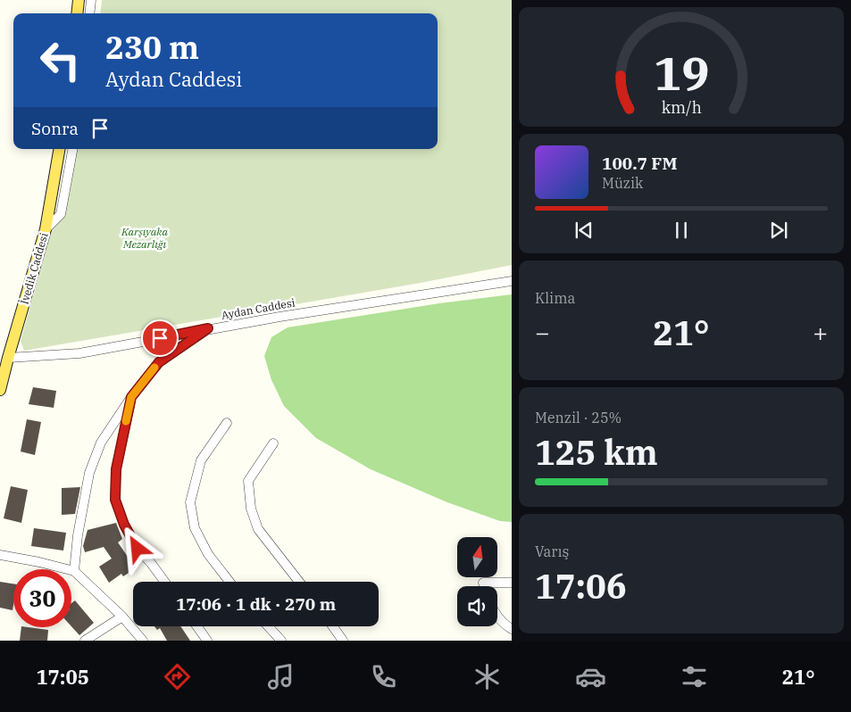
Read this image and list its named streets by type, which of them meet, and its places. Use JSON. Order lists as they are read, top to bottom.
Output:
{
  "streets": {
    "main road": ["İvedik Caddesi"],
    "street": ["Aydan Caddesi"]
  },
  "crossings": [
    ["İvedik Caddesi", "Aydan Caddesi"]
  ],
  "parks": ["Karşıyaka Mezarlığı"],
  "north": "top",
  "page": {
    "turn": ["230 m", "Aydan Caddesi"],
    "then": "Sonra",
    "song": ["100.7 FM", "Müzik"],
    "tile": [
      "Klima",
      ["Menzil · 25%", "125 km"],
      ["Varış", "17:06"]
    ],
    "heat": ["−", "21°", "+"],
    "limit": "30",
    "trip": "17:06 · 1 dk · 270 m",
    "tabs": ["17:05", "21°"],
    "gauge": ["19", "km/h"]
  }
}
